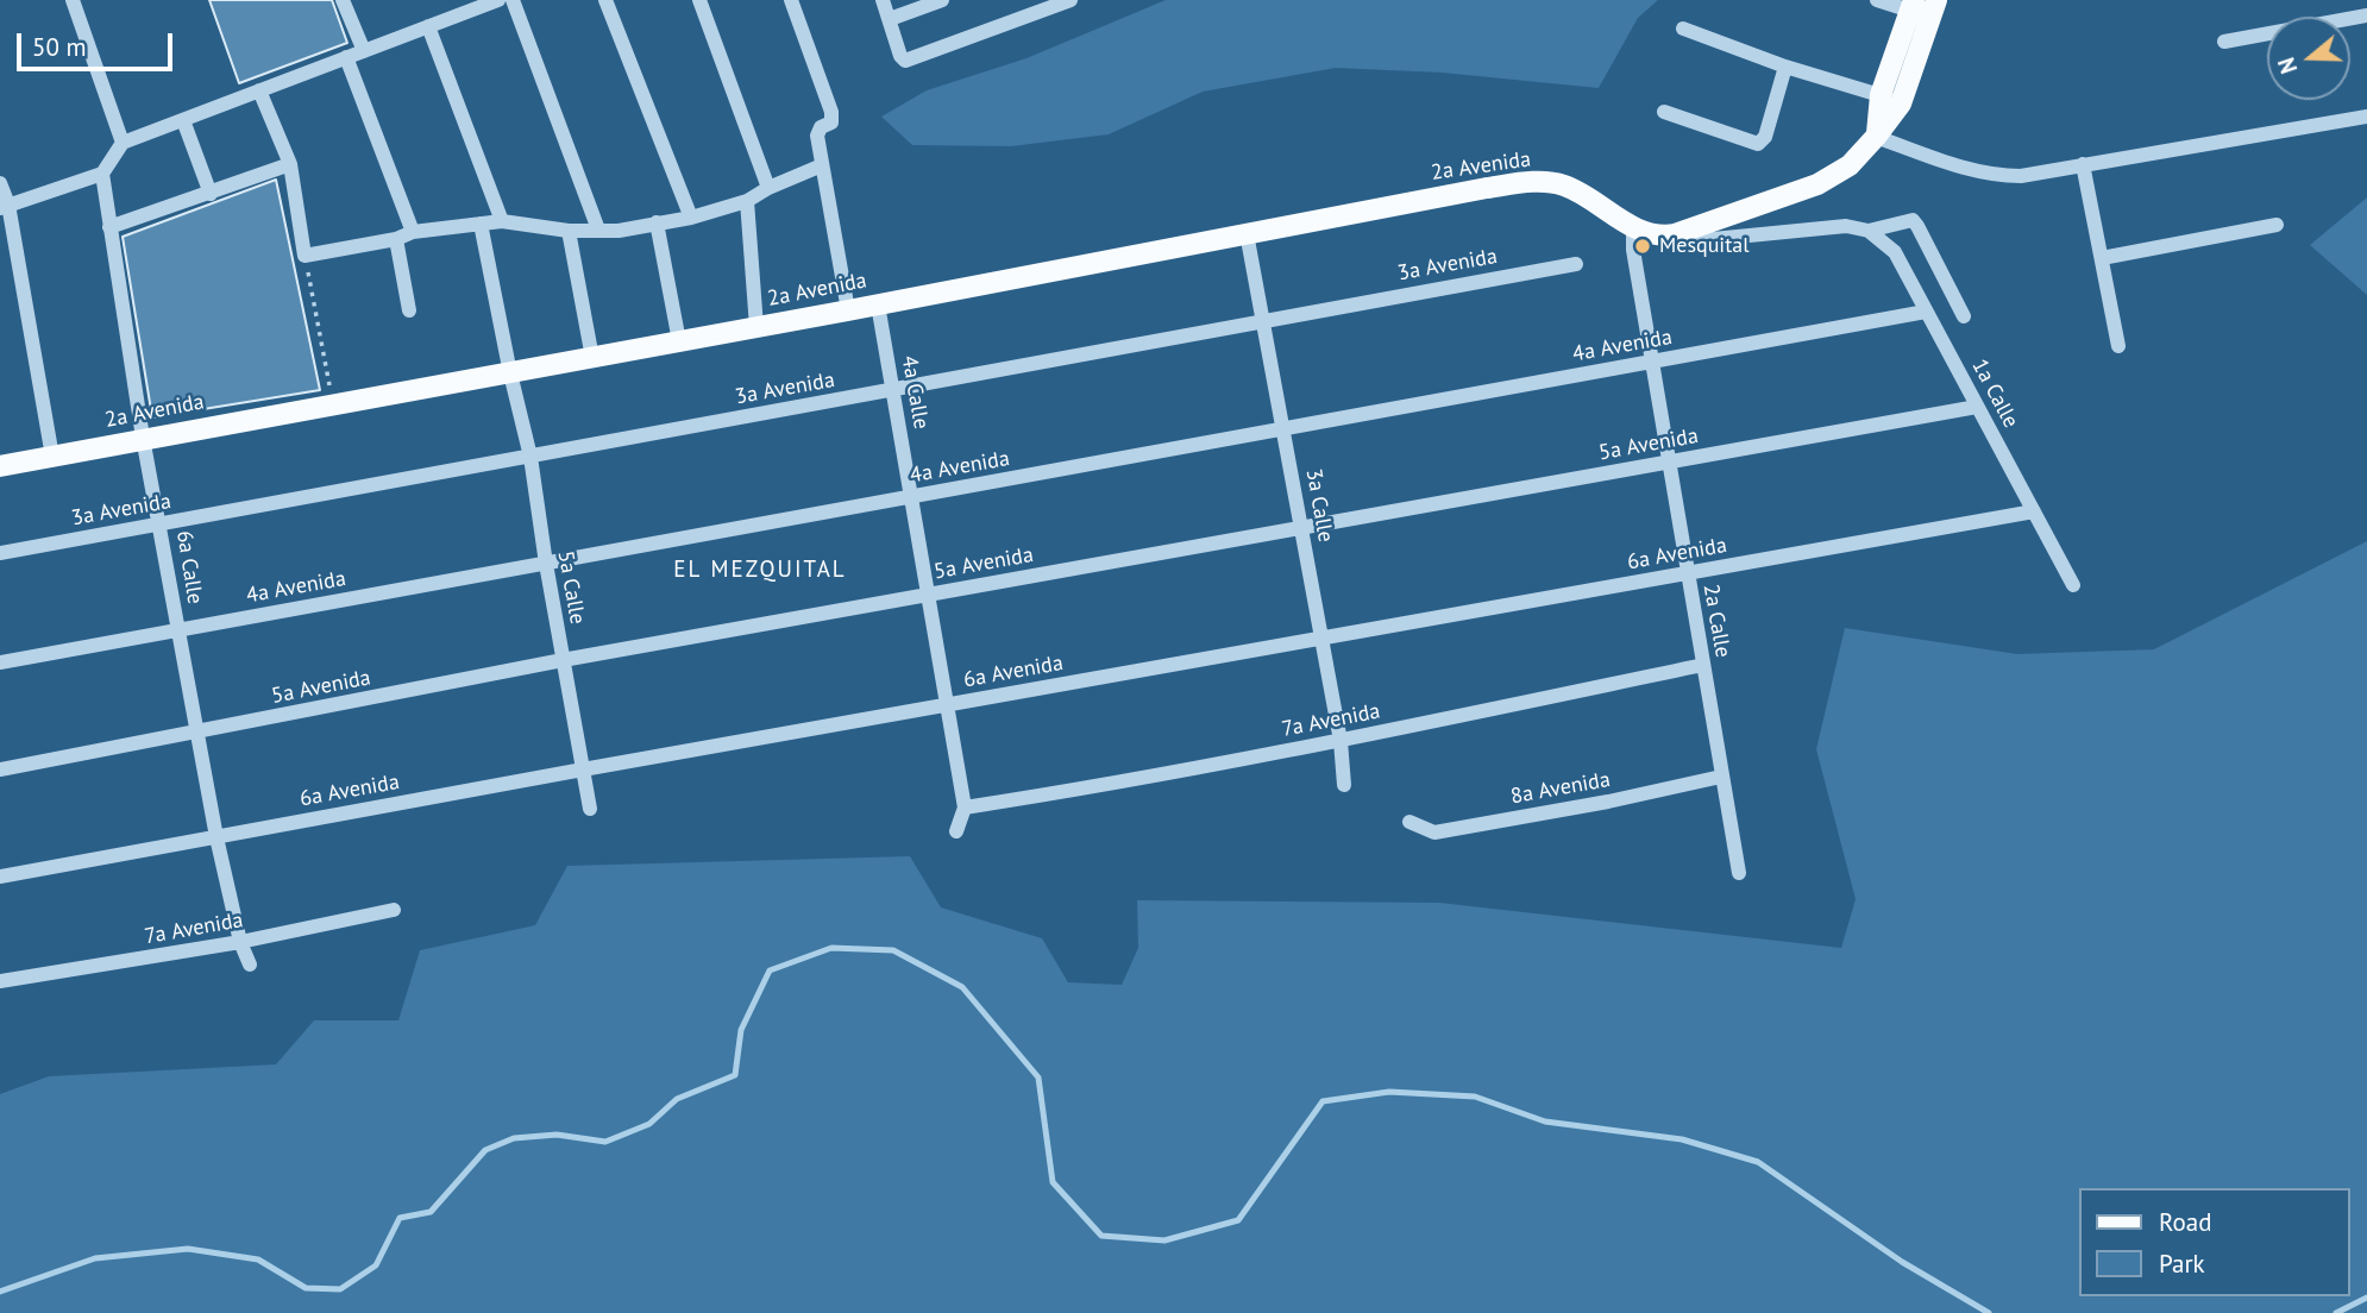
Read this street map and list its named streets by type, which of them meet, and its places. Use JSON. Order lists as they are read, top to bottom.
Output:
{
  "streets": {
    "main road": ["2a Avenida"],
    "street": [
      "3a Avenida",
      "4a Avenida",
      "4a Calle",
      "1a Calle",
      "5a Avenida",
      "3a Calle",
      "6a Avenida",
      "6a Calle",
      "5a Calle",
      "2a Calle",
      "7a Avenida",
      "8a Avenida"
    ]
  },
  "crossings": [
    ["2a Avenida", "4a Calle"],
    ["2a Avenida", "3a Calle"],
    ["2a Avenida", "6a Calle"],
    ["2a Avenida", "5a Calle"],
    ["2a Avenida", "2a Calle"],
    ["3a Avenida", "4a Calle"],
    ["3a Avenida", "3a Calle"],
    ["3a Avenida", "6a Calle"],
    ["3a Avenida", "5a Calle"],
    ["4a Avenida", "4a Calle"],
    ["4a Avenida", "1a Calle"],
    ["4a Avenida", "3a Calle"],
    ["4a Avenida", "6a Calle"],
    ["4a Avenida", "5a Calle"],
    ["4a Avenida", "2a Calle"],
    ["4a Calle", "5a Avenida"],
    ["4a Calle", "6a Avenida"],
    ["4a Calle", "7a Avenida"],
    ["1a Calle", "5a Avenida"],
    ["1a Calle", "6a Avenida"],
    ["5a Avenida", "3a Calle"],
    ["5a Avenida", "6a Calle"],
    ["5a Avenida", "5a Calle"],
    ["5a Avenida", "2a Calle"],
    ["3a Calle", "6a Avenida"],
    ["3a Calle", "7a Avenida"],
    ["6a Avenida", "6a Calle"],
    ["6a Avenida", "5a Calle"],
    ["6a Avenida", "2a Calle"],
    ["6a Calle", "7a Avenida"],
    ["2a Calle", "7a Avenida"],
    ["2a Calle", "8a Avenida"]
  ],
  "districts": ["EL MEZQUITAL"],
  "places": ["Mesquital"],
  "legend": ["Road", "Park"],
  "scale_bar": "50 m",
  "north": "left"
}
